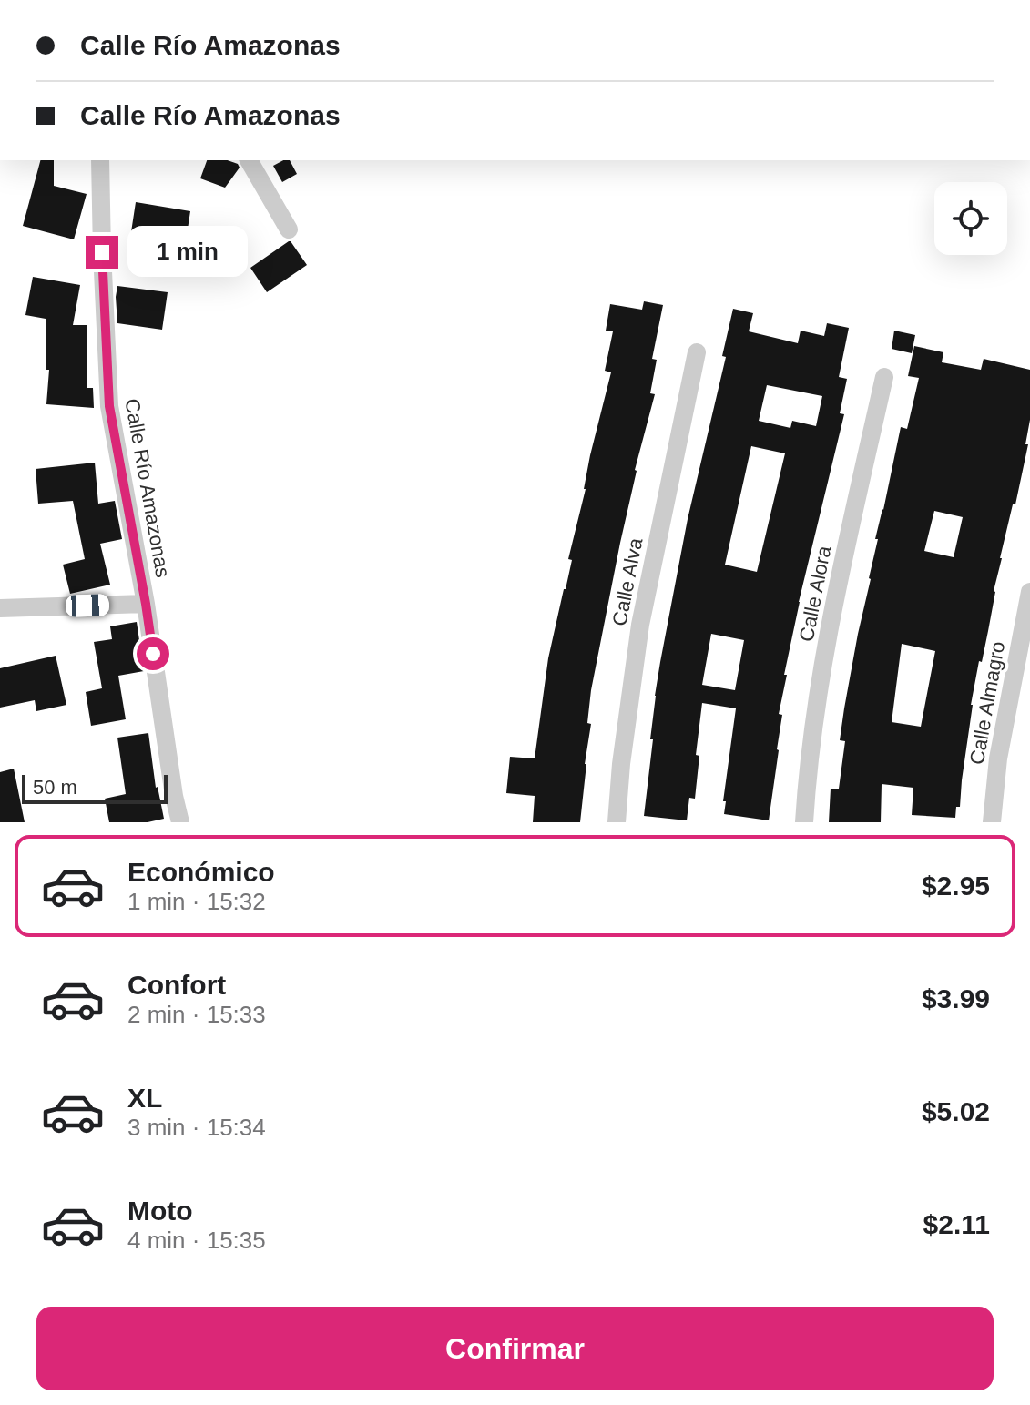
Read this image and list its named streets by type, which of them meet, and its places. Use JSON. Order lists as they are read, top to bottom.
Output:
{
  "streets": {
    "street": [
      "Calle Río Amazonas",
      "Calle Alva",
      "Calle Alora",
      "Calle Almagro"
    ]
  },
  "scale_bar": "50 m",
  "page": {
    "banner": ["Calle Río Amazonas", "Calle Río Amazonas"],
    "bubble": "1 min",
    "scale": "50 m",
    "list": [
      {
        "name": "Económico",
        "note": "1 min · 15:32",
        "value": "$2.95"
      },
      {
        "name": "Confort",
        "note": "2 min · 15:33",
        "value": "$3.99"
      },
      {
        "name": "XL",
        "note": "3 min · 15:34",
        "value": "$5.02"
      },
      {
        "name": "Moto",
        "note": "4 min · 15:35",
        "value": "$2.11"
      }
    ],
    "buttons": "Confirmar"
  }
}
